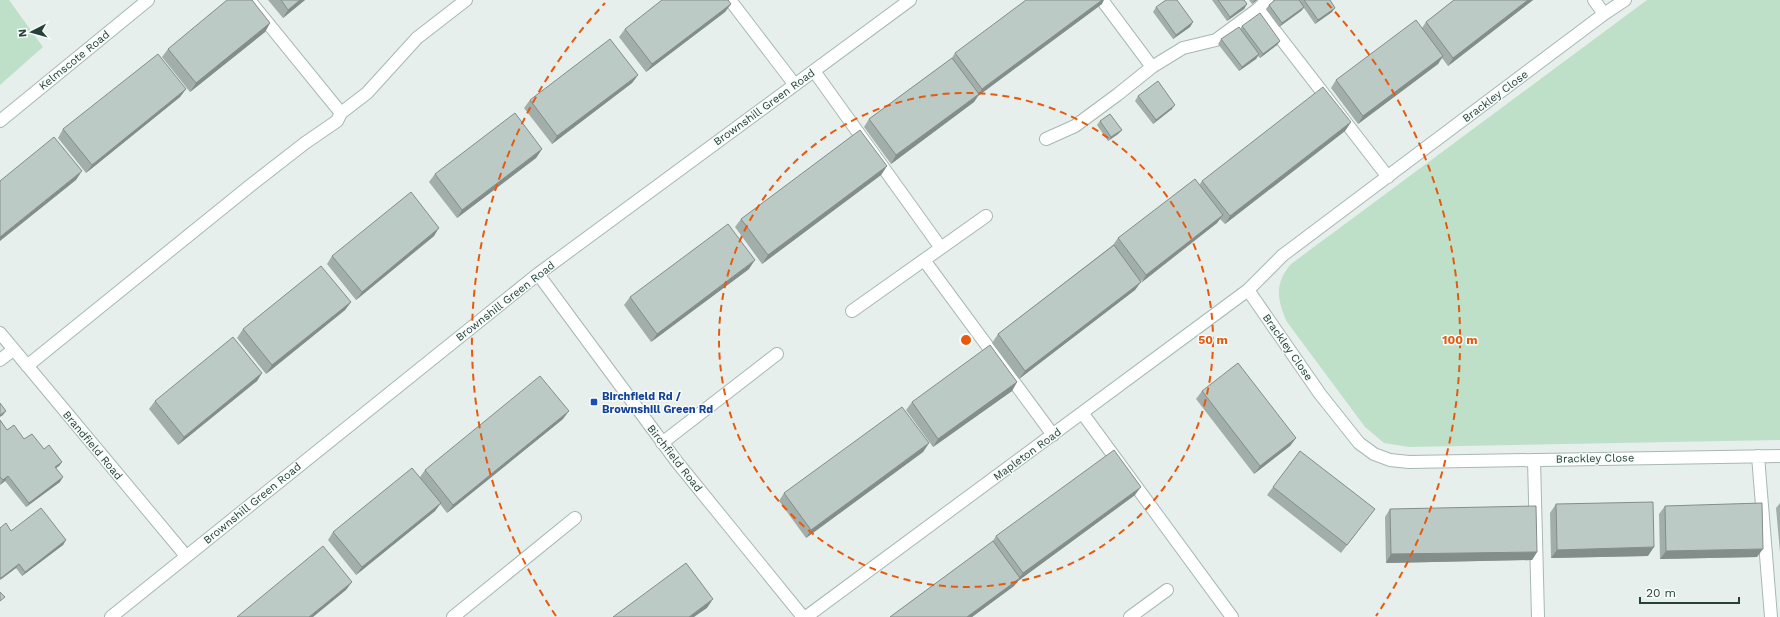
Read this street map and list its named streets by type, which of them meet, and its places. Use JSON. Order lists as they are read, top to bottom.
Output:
{
  "streets": {
    "street": [
      "Kelmscote Road",
      "Brackley Close",
      "Brownshill Green Road",
      "Brandfield Road",
      "Mapleton Road",
      "Birchfield Road"
    ]
  },
  "crossings": [
    ["Brackley Close", "Mapleton Road"],
    ["Brownshill Green Road", "Brandfield Road"],
    ["Brownshill Green Road", "Birchfield Road"],
    ["Mapleton Road", "Birchfield Road"]
  ],
  "places": {
    "transit": ["Birchfield Rd / Brownshill Green Rd"]
  },
  "scale_bar": "20 m",
  "north": "left",
  "rings": ["50 m", "100 m"]
}
